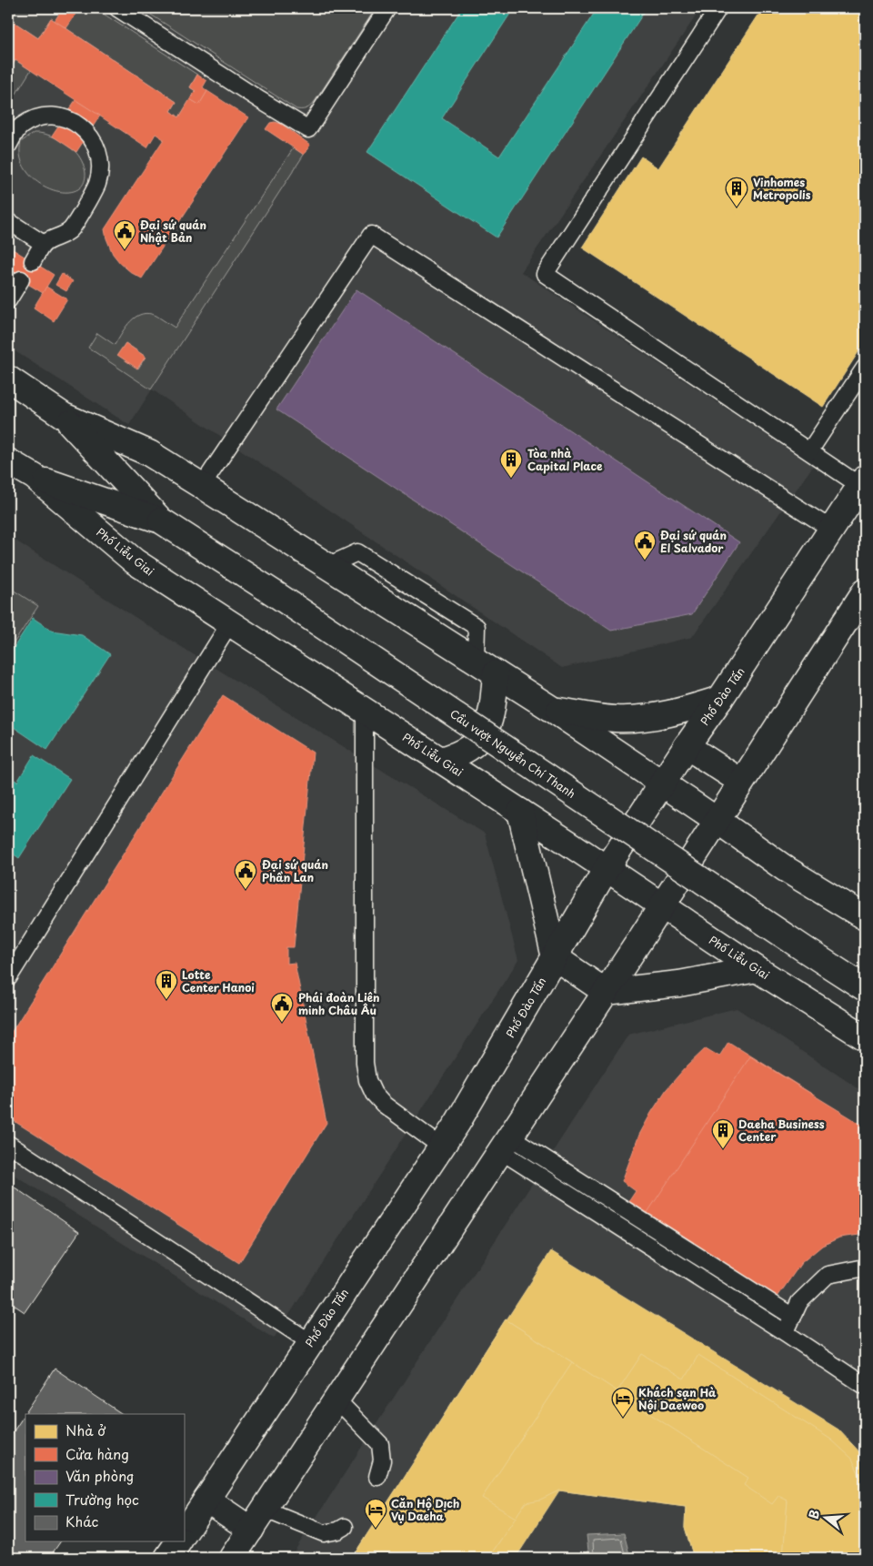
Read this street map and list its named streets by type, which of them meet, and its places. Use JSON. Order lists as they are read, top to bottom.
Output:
{
  "streets": {
    "main road": ["Phố Liễu Giai", "Phố Đào Tấn", "Cầu vượt Nguyễn Chí Thanh"]
  },
  "crossings": [
    ["Phố Liễu Giai", "Phố Đào Tấn"],
    ["Phố Liễu Giai", "Cầu vượt Nguyễn Chí Thanh"]
  ],
  "places": {
    "building": [
      "Vinhomes Metropolis",
      "Tòa nhà Capital Place",
      "Lotte Center Hanoi",
      "Daeha Business Center"
    ],
    "public building": [
      "Đại sứ quán Nhật Bản",
      "Đại sứ quán El Salvador",
      "Đại sứ quán Phần Lan",
      "Phái đoàn Liên minh Châu Âu"
    ],
    "hotel": ["Khách sạn Hà Nội Daewoo", "Căn Hộ Dịch Vụ Daeha"]
  },
  "legend": [
    "Nhà ở",
    "Cửa hàng",
    "Văn phòng",
    "Trường học",
    "Khác"
  ],
  "north": "left"
}
